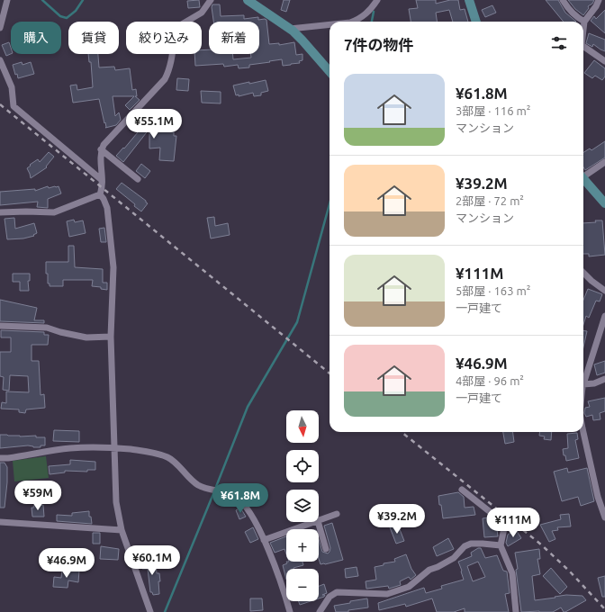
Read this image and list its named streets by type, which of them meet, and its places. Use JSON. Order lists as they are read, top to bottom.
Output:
{
  "north": "bottom",
  "page": {
    "chip": [
      "購入",
      "賃貸",
      "絞り込み",
      "新着"
    ],
    "heading": "7件の物件",
    "list": [
      {
        "name": "¥61.8M",
        "note": "3部屋 · 116 m² · マンション"
      },
      {
        "name": "¥39.2M",
        "note": "2部屋 · 72 m² · マンション"
      },
      {
        "name": "¥111M",
        "note": "5部屋 · 163 m² · 一戸建て"
      },
      {
        "name": "¥46.9M",
        "note": "4部屋 · 96 m² · 一戸建て"
      }
    ],
    "price": [
      "¥55.1M",
      "¥59M",
      "¥61.8M",
      "¥39.2M",
      "¥111M",
      "¥60.1M",
      "¥46.9M"
    ],
    "map_buttons": ["+", "−"]
  }
}
